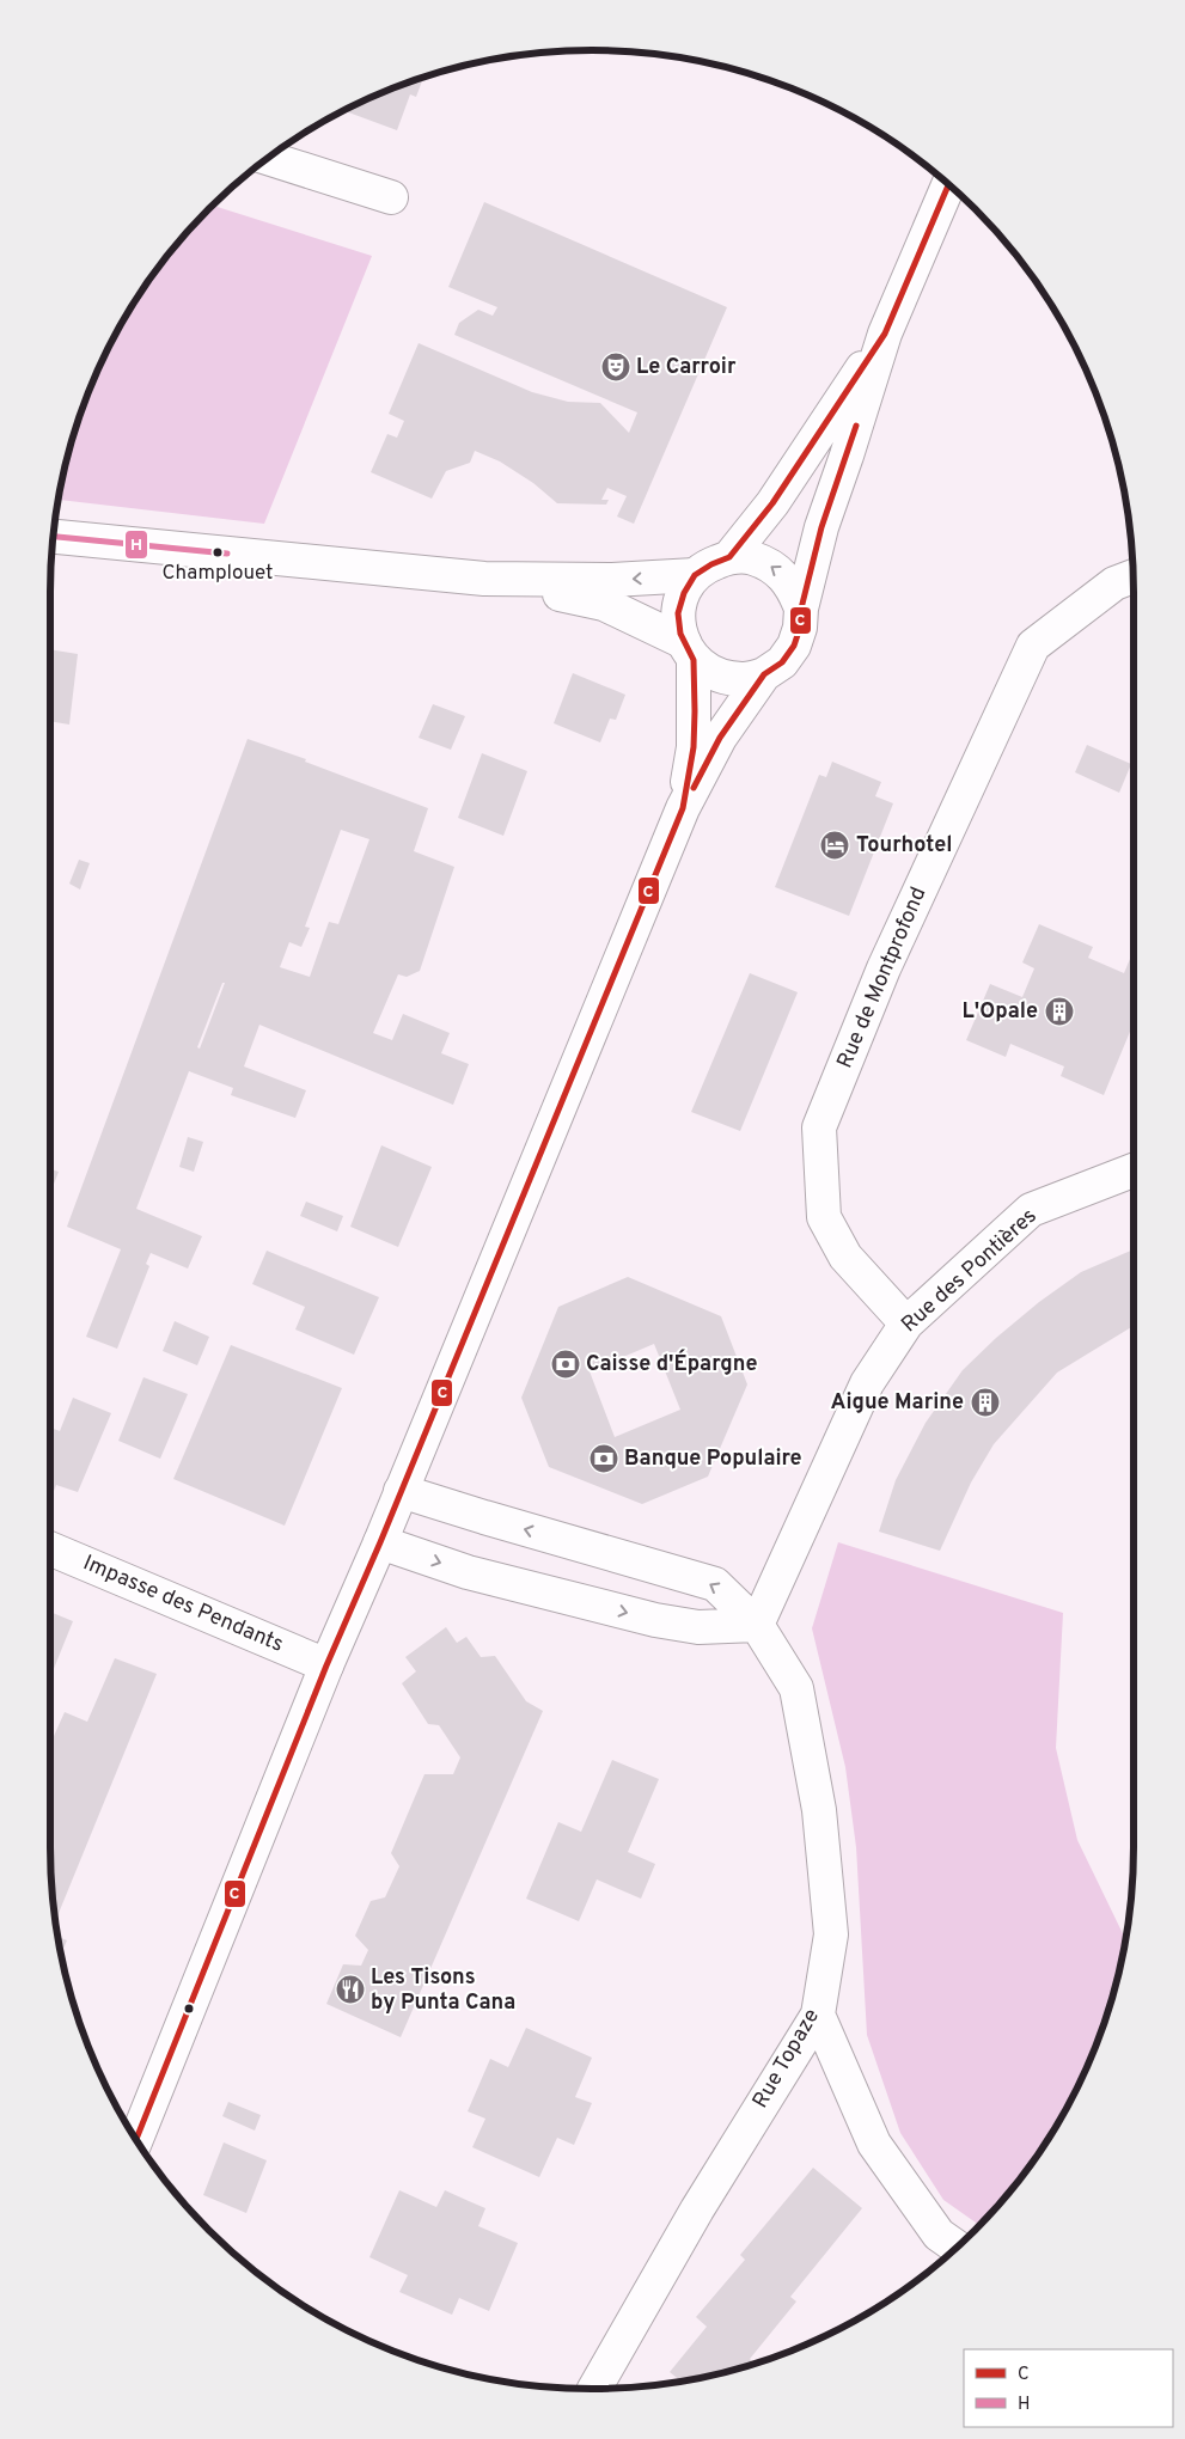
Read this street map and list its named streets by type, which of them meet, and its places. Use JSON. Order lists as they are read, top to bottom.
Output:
{
  "streets": {
    "street": [
      "Rue de Montprofond",
      "Rue des Pontières",
      "Impasse des Pendants",
      "Rue Topaze"
    ]
  },
  "crossings": [
    ["Rue de Montprofond", "Rue des Pontières"],
    ["Rue des Pontières", "Rue Topaze"]
  ],
  "places": {
    "theatre": ["Le Carroir"],
    "other": ["Champlouet"],
    "hotel": ["Tourhotel"],
    "building": ["L'Opale", "Aigue Marine"],
    "bank": ["Caisse d'Épargne", "Banque Populaire"],
    "restaurant": ["Les Tisons by Punta Cana"]
  },
  "lines": ["transit line C", "transit line H"],
  "legend": ["C", "H"]
}
